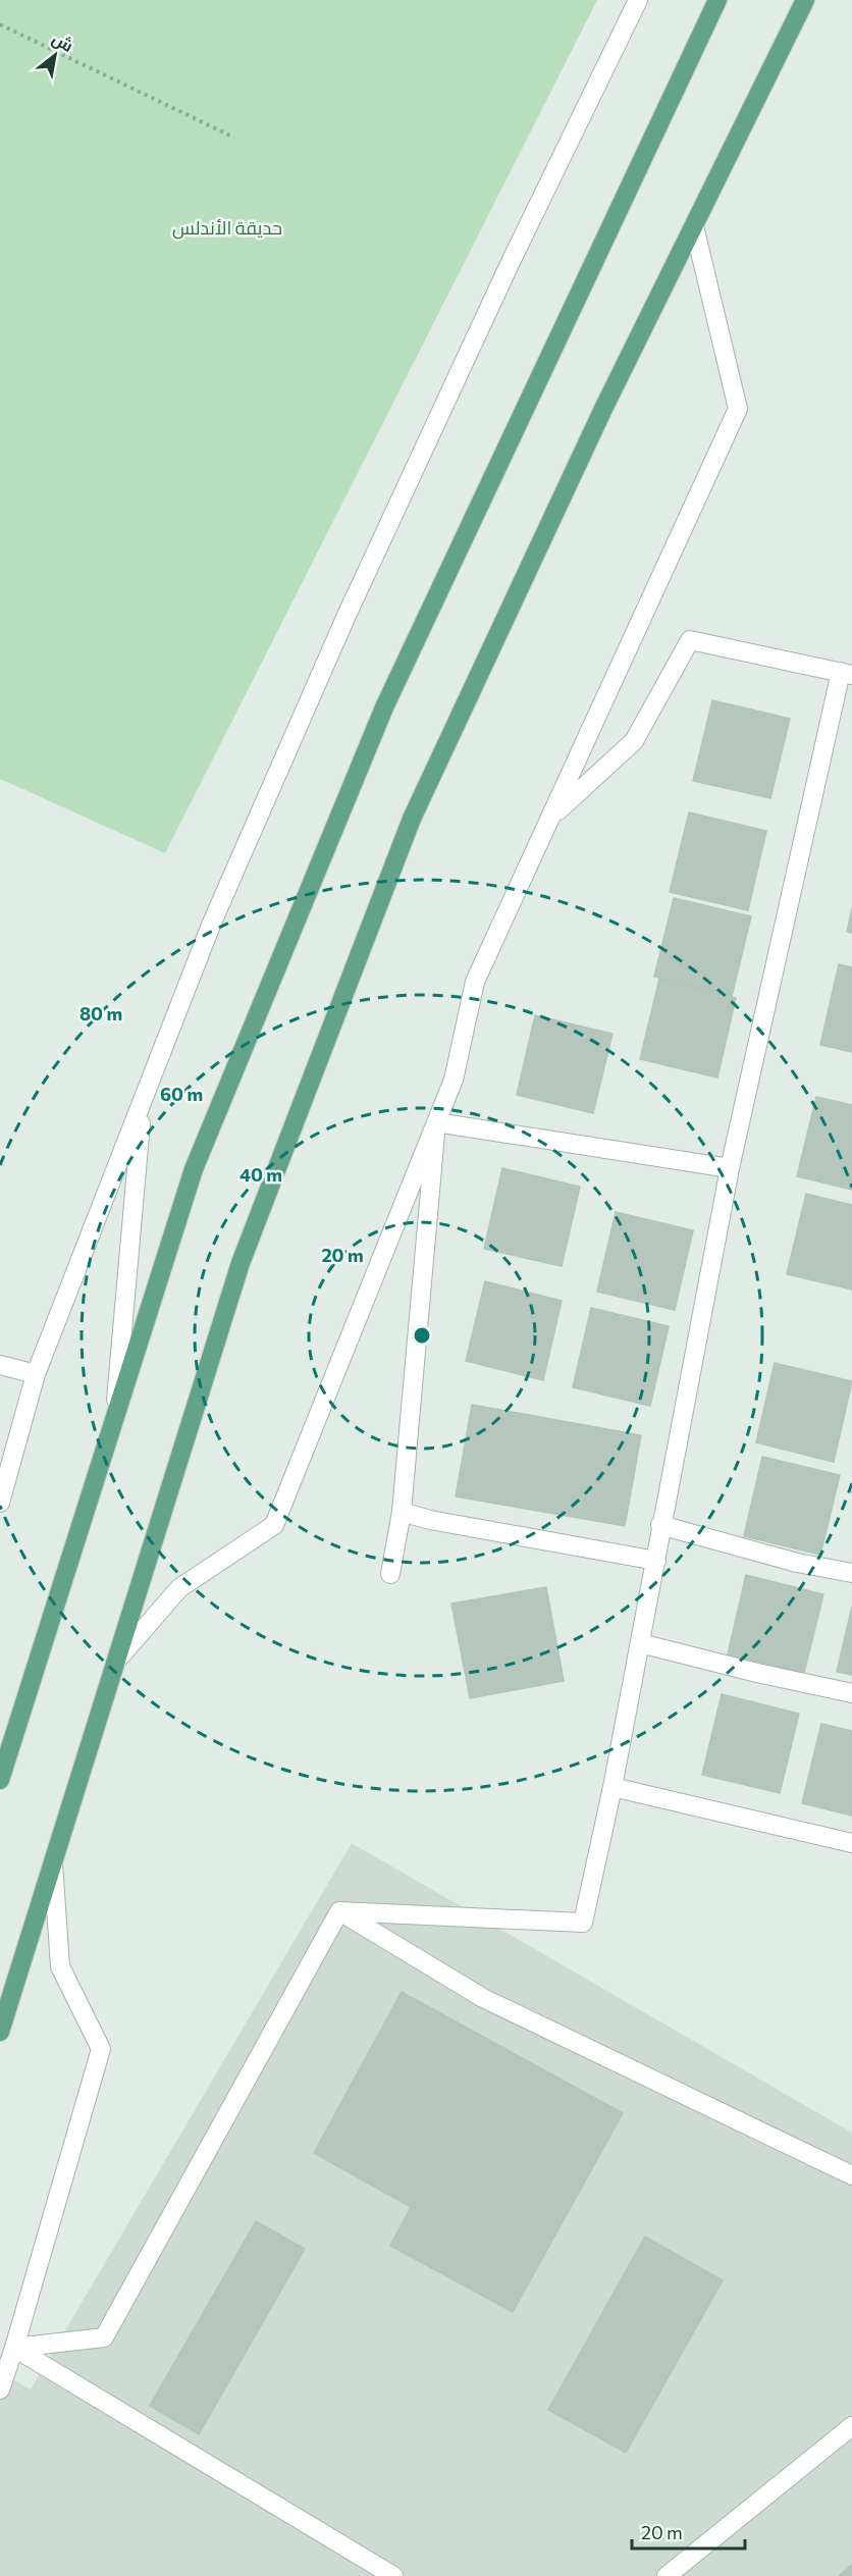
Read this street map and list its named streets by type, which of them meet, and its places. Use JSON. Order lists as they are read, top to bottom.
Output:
{
  "parks": ["حديقة الأندلس"],
  "scale_bar": "20 m",
  "north": "top right",
  "rings": [
    "80 m",
    "60 m",
    "40 m",
    "20 m"
  ]
}
